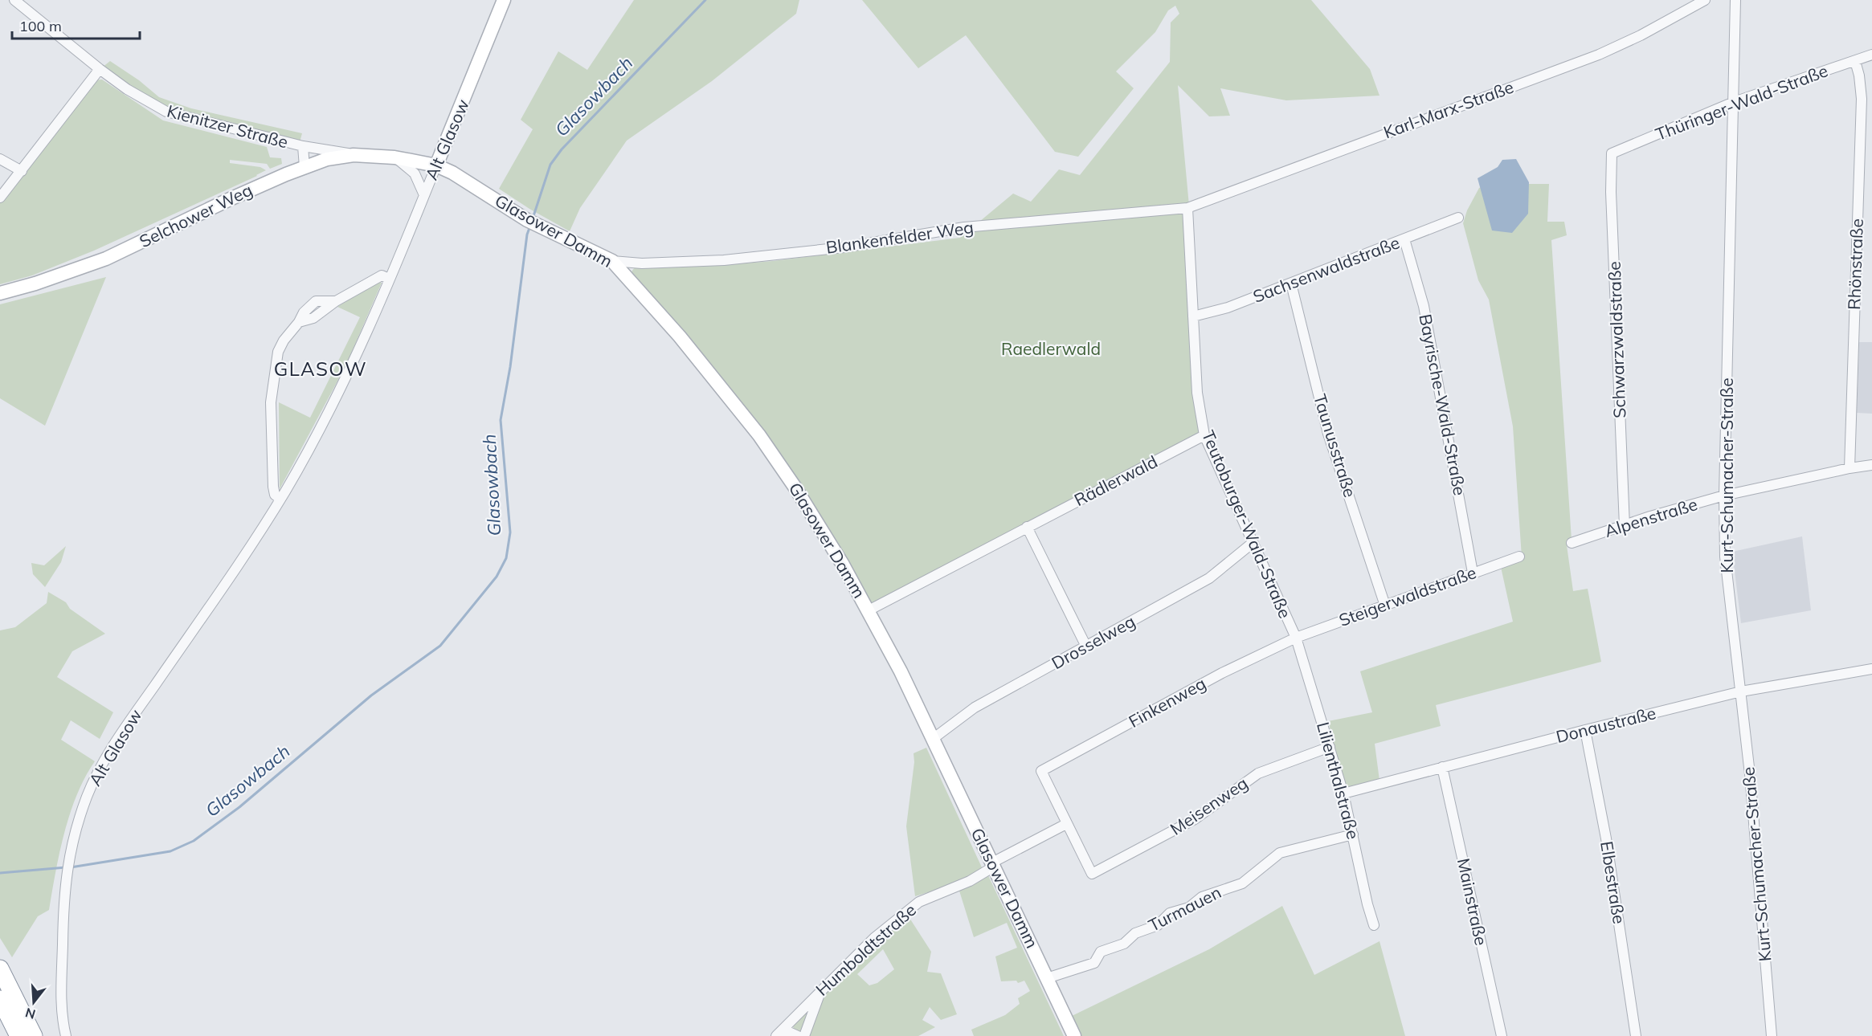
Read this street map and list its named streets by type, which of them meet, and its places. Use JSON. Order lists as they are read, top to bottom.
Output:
{
  "streets": {
    "street": [
      "Thüringer-Wald-Straße",
      "Karl-Marx-Straße",
      "Kienitzer Straße",
      "Alt Glasow",
      "Selchower Weg",
      "Glasower Damm",
      "Blankenfelder Weg",
      "Rhönstraße",
      "Sachsenwaldstraße",
      "Schwarzwaldstraße",
      "Bayrische-Wald-Straße",
      "Taunusstraße",
      "Kurt-Schumacher-Straße",
      "Rädlerwald",
      "Alpenstraße",
      "Teutoburger-Wald-Straße",
      "Steigerwaldstraße",
      "Drosselweg",
      "Finkenweg",
      "Donaustraße",
      "Lilienthalstraße",
      "Meisenweg",
      "Elbestraße",
      "Mainstraße",
      "Turmauen",
      "Humboldtstraße"
    ]
  },
  "crossings": [
    ["Thüringer-Wald-Straße", "Rhönstraße"],
    ["Thüringer-Wald-Straße", "Schwarzwaldstraße"],
    ["Thüringer-Wald-Straße", "Kurt-Schumacher-Straße"],
    ["Karl-Marx-Straße", "Blankenfelder Weg"],
    ["Karl-Marx-Straße", "Teutoburger-Wald-Straße"],
    ["Kienitzer Straße", "Selchower Weg"],
    ["Alt Glasow", "Selchower Weg"],
    ["Alt Glasow", "Glasower Damm"],
    ["Selchower Weg", "Glasower Damm"],
    ["Glasower Damm", "Blankenfelder Weg"],
    ["Glasower Damm", "Rädlerwald"],
    ["Glasower Damm", "Drosselweg"],
    ["Glasower Damm", "Turmauen"],
    ["Glasower Damm", "Humboldtstraße"],
    ["Blankenfelder Weg", "Teutoburger-Wald-Straße"],
    ["Rhönstraße", "Alpenstraße"],
    ["Sachsenwaldstraße", "Bayrische-Wald-Straße"],
    ["Sachsenwaldstraße", "Taunusstraße"],
    ["Sachsenwaldstraße", "Teutoburger-Wald-Straße"],
    ["Schwarzwaldstraße", "Alpenstraße"],
    ["Bayrische-Wald-Straße", "Steigerwaldstraße"],
    ["Taunusstraße", "Steigerwaldstraße"],
    ["Kurt-Schumacher-Straße", "Alpenstraße"],
    ["Kurt-Schumacher-Straße", "Donaustraße"],
    ["Rädlerwald", "Teutoburger-Wald-Straße"],
    ["Teutoburger-Wald-Straße", "Steigerwaldstraße"],
    ["Teutoburger-Wald-Straße", "Drosselweg"],
    ["Teutoburger-Wald-Straße", "Finkenweg"],
    ["Teutoburger-Wald-Straße", "Lilienthalstraße"],
    ["Steigerwaldstraße", "Finkenweg"],
    ["Steigerwaldstraße", "Lilienthalstraße"],
    ["Finkenweg", "Lilienthalstraße"],
    ["Finkenweg", "Meisenweg"],
    ["Finkenweg", "Humboldtstraße"],
    ["Donaustraße", "Lilienthalstraße"],
    ["Donaustraße", "Elbestraße"],
    ["Donaustraße", "Mainstraße"],
    ["Lilienthalstraße", "Meisenweg"],
    ["Lilienthalstraße", "Turmauen"],
    ["Meisenweg", "Humboldtstraße"]
  ],
  "districts": ["GLASOW"],
  "water": ["Glasowbach"],
  "parks": ["Raedlerwald"],
  "scale_bar": "100 m",
  "north": "bottom"
}
